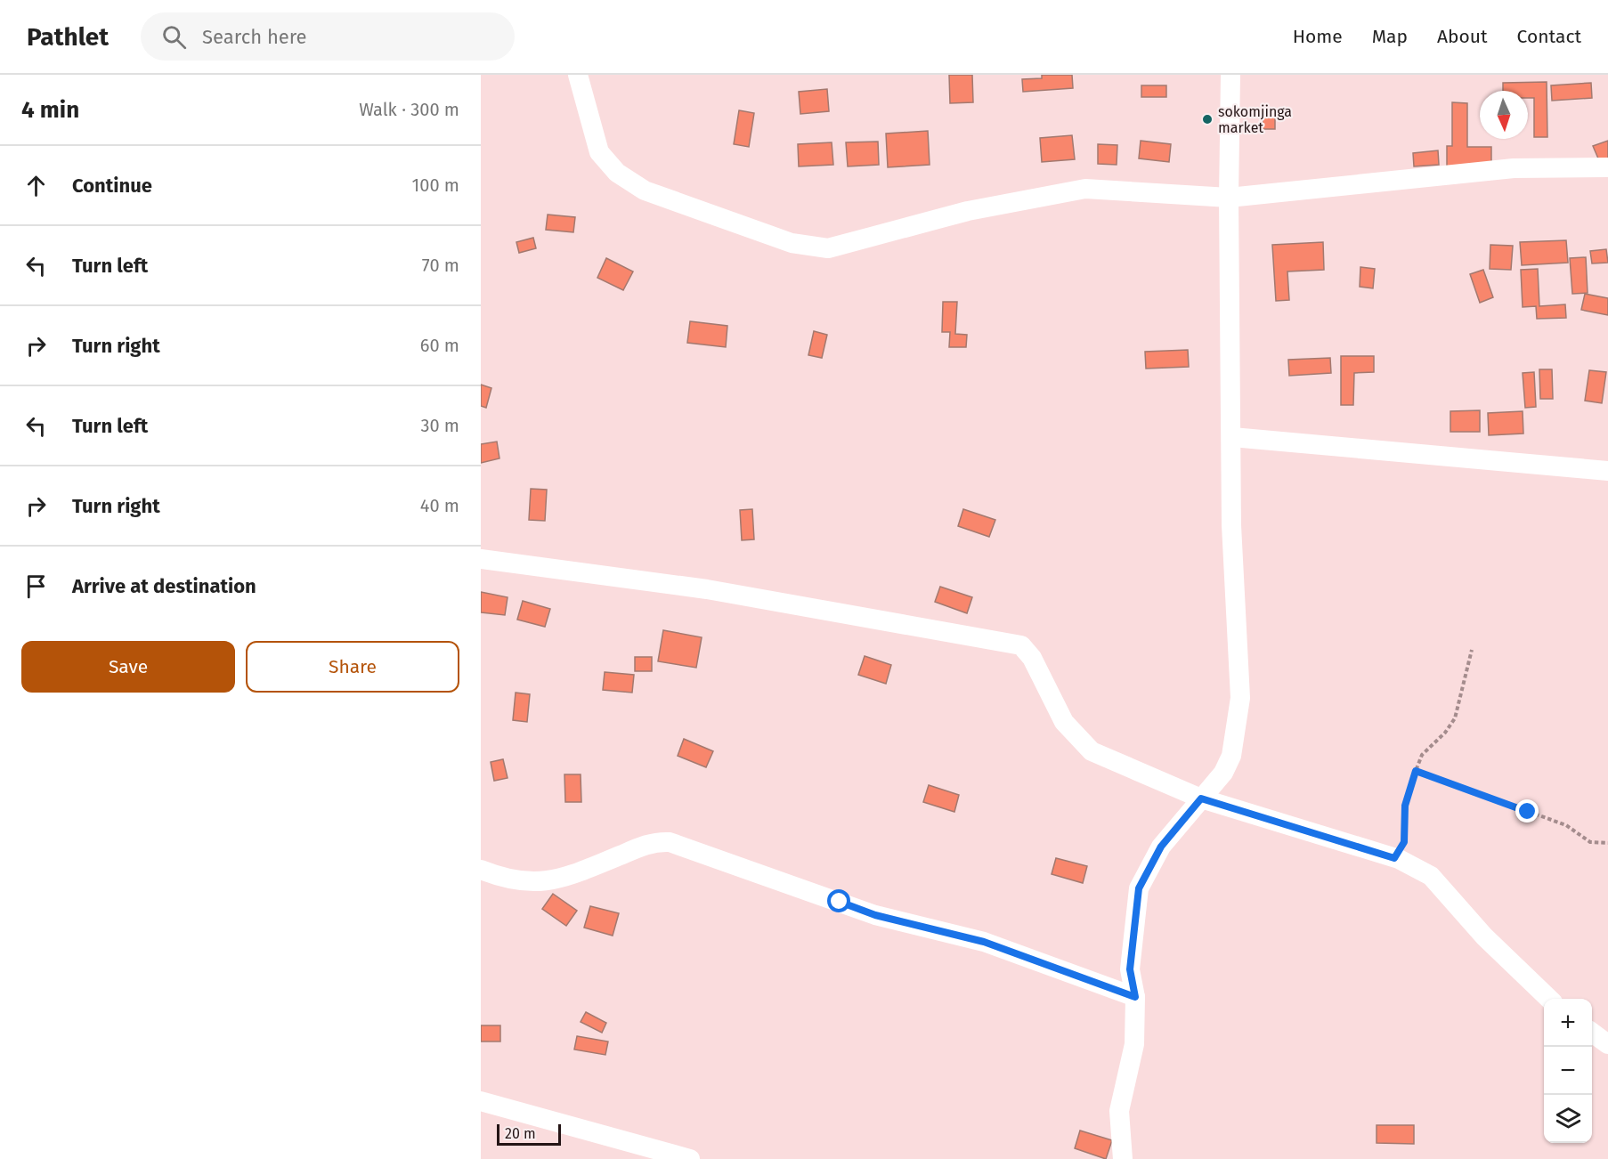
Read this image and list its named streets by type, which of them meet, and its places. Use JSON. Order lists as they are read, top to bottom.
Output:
{
  "places": ["sokomjinga market"],
  "scale_bar": "20 m",
  "north": "bottom",
  "page": {
    "header": "Pathlet",
    "search": "Search here",
    "nav": [
      "Home",
      "Map",
      "About",
      "Contact"
    ],
    "heading": ["4 min", "Walk · 300 m"],
    "list": [
      ["Continue", "100 m"],
      ["Turn left", "70 m"],
      ["Turn right", "60 m"],
      ["Turn left", "30 m"],
      ["Turn right", "40 m"],
      "Arrive at destination"
    ],
    "buttons": ["Save", "Share"],
    "map_buttons": ["+", "−"],
    "scale": "20 m"
  }
}
